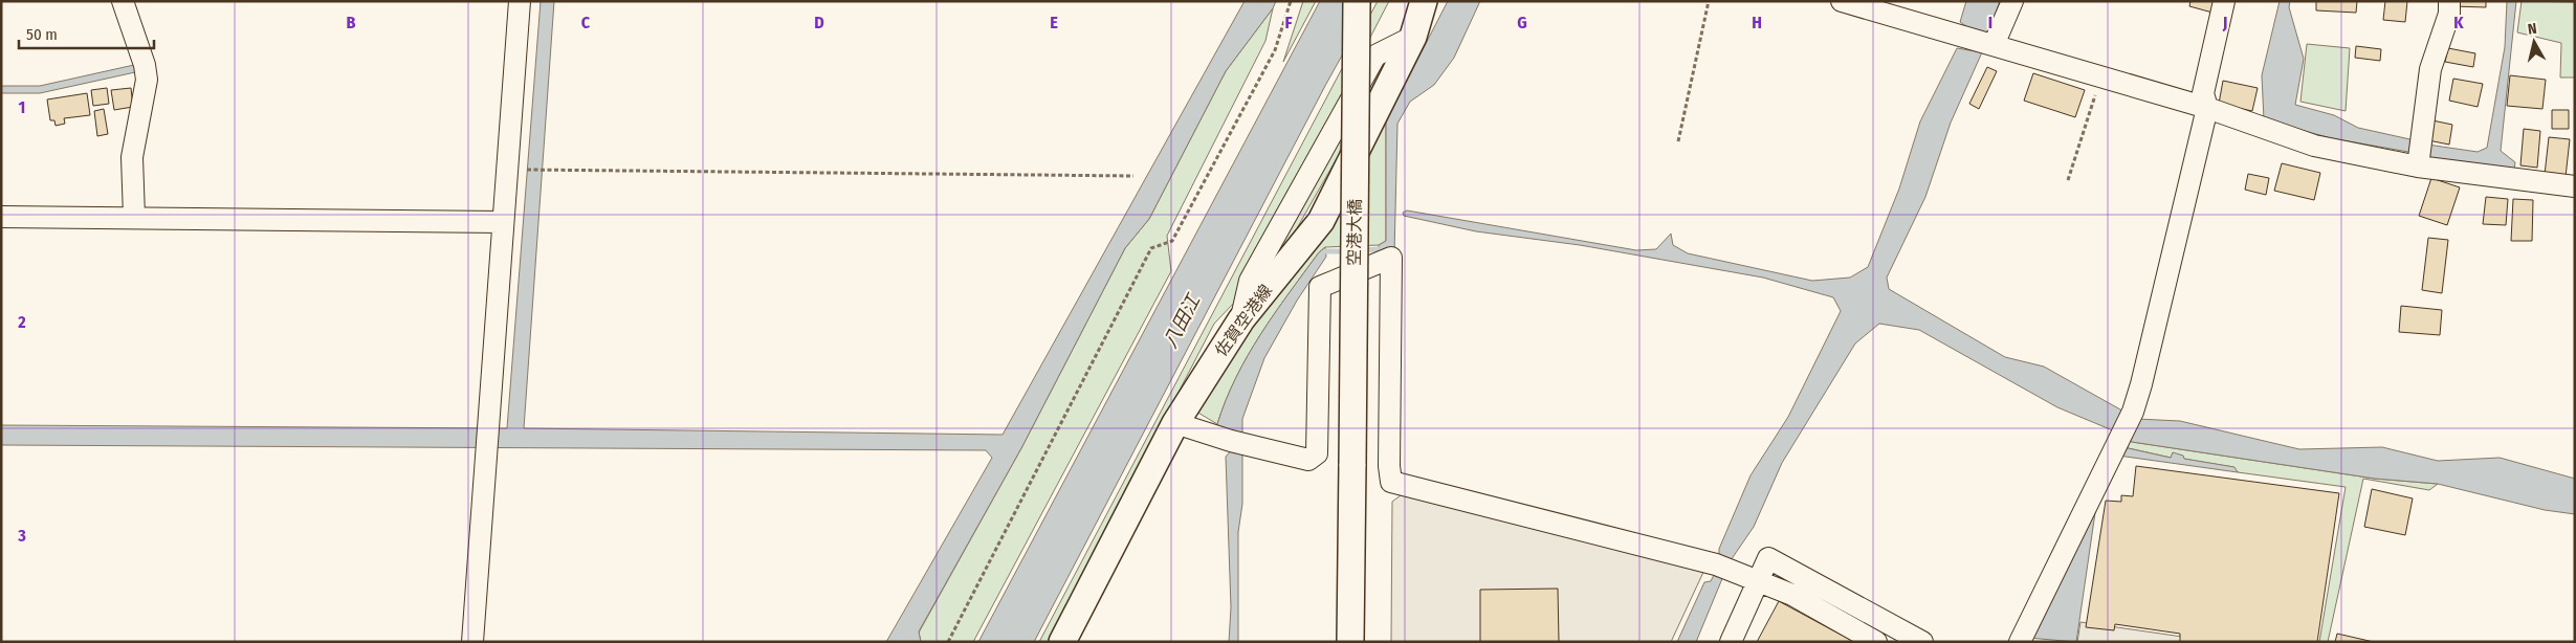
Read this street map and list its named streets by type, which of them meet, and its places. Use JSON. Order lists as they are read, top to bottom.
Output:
{
  "streets": {
    "main road": ["空港大橋", "佐賀空港線"]
  },
  "water": ["八田江"],
  "scale_bar": "50 m",
  "north": "top",
  "grid": {
    "columns": [
      "B",
      "C",
      "D",
      "E",
      "F",
      "G",
      "H",
      "I",
      "J",
      "K"
    ],
    "rows": ["1", "2", "3"]
  }
}
